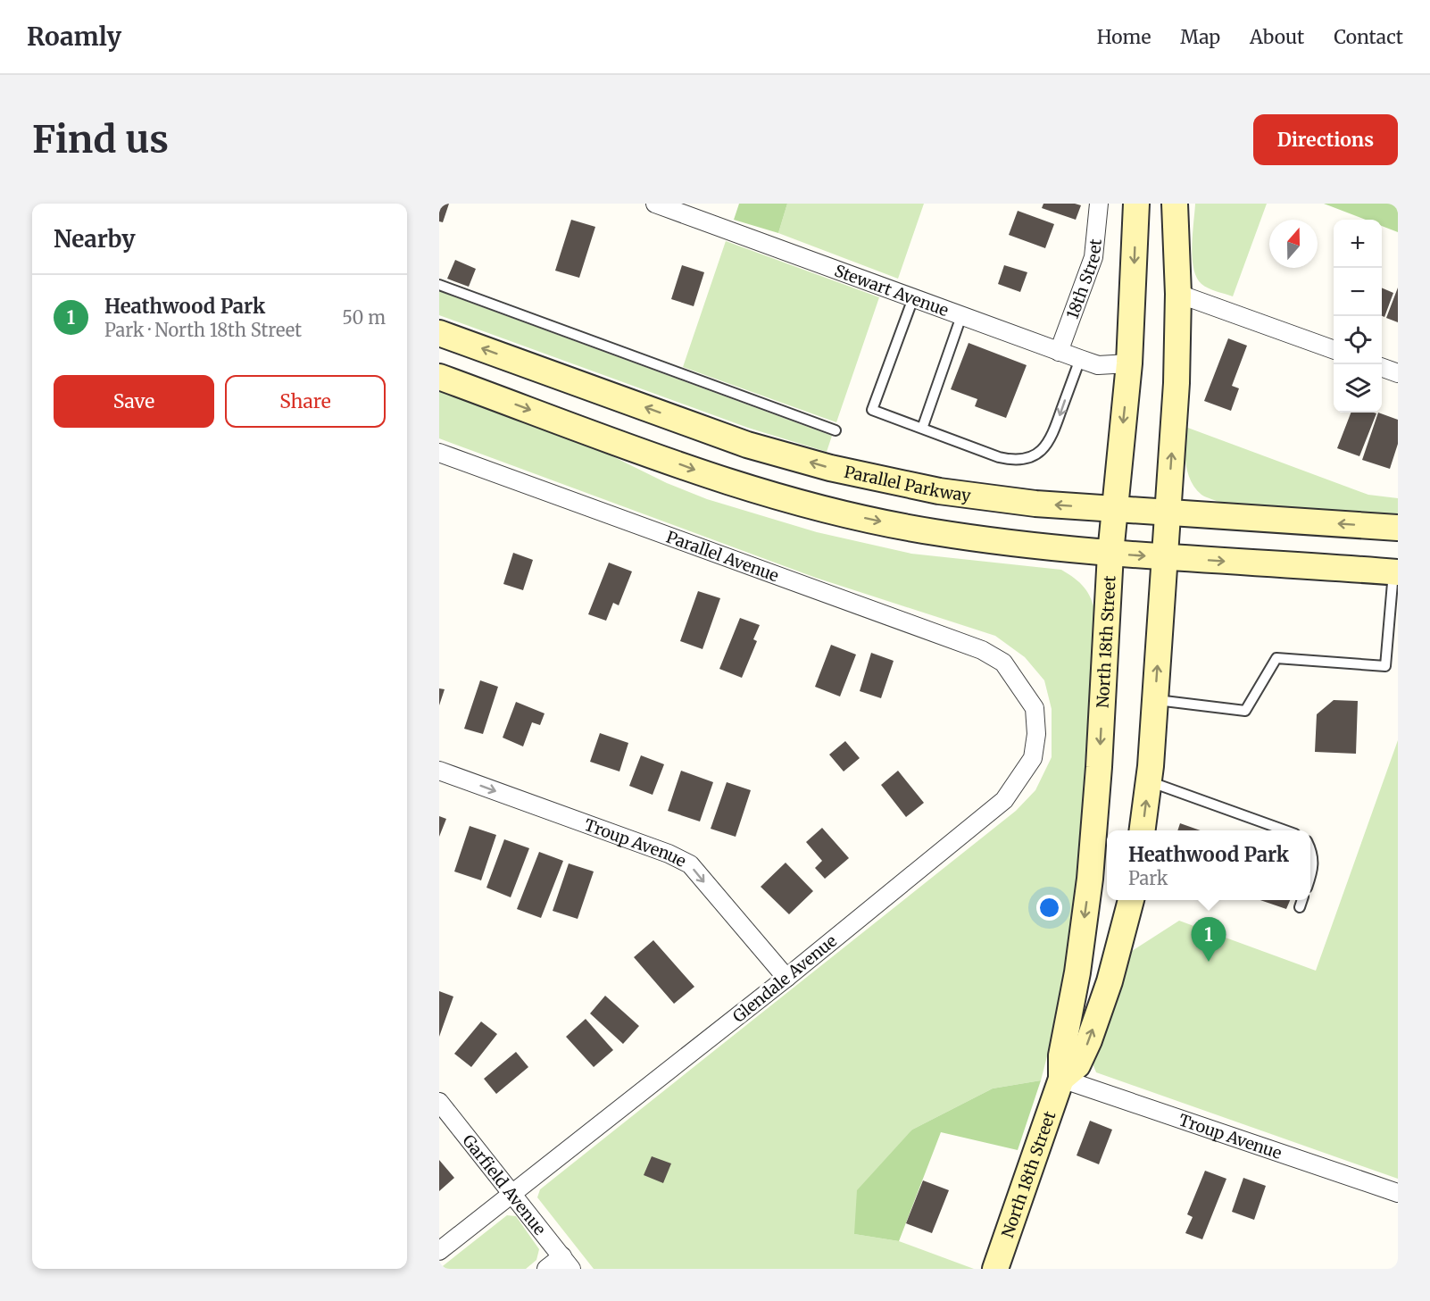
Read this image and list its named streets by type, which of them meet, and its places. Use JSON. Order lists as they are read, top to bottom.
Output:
{
  "streets": {
    "main road": ["Parallel Parkway", "North 18th Street"],
    "street": [
      "18th Street",
      "Stewart Avenue",
      "Parallel Avenue",
      "Troup Avenue",
      "Glendale Avenue",
      "Garfield Avenue"
    ]
  },
  "crossings": [
    ["18th Street", "Stewart Avenue"],
    ["Stewart Avenue", "North 18th Street"],
    ["Parallel Parkway", "North 18th Street"],
    ["Parallel Avenue", "Glendale Avenue"],
    ["North 18th Street", "Troup Avenue"],
    ["Troup Avenue", "Glendale Avenue"],
    ["Glendale Avenue", "Garfield Avenue"]
  ],
  "one_way": ["Troup Avenue"],
  "north": "top",
  "page": {
    "header": "Roamly",
    "nav": [
      "Home",
      "Map",
      "About",
      "Contact"
    ],
    "buttons": [
      "Directions",
      ["Save", "Share"]
    ],
    "title": "Find us",
    "heading": "Nearby",
    "map_buttons": ["+", "−"],
    "list": [
      {
        "mark": "1",
        "name": "Heathwood Park",
        "note": "Park · North 18th Street",
        "value": "50 m"
      }
    ],
    "popup": ["Heathwood Park", "Park"],
    "pins": "1"
  }
}
